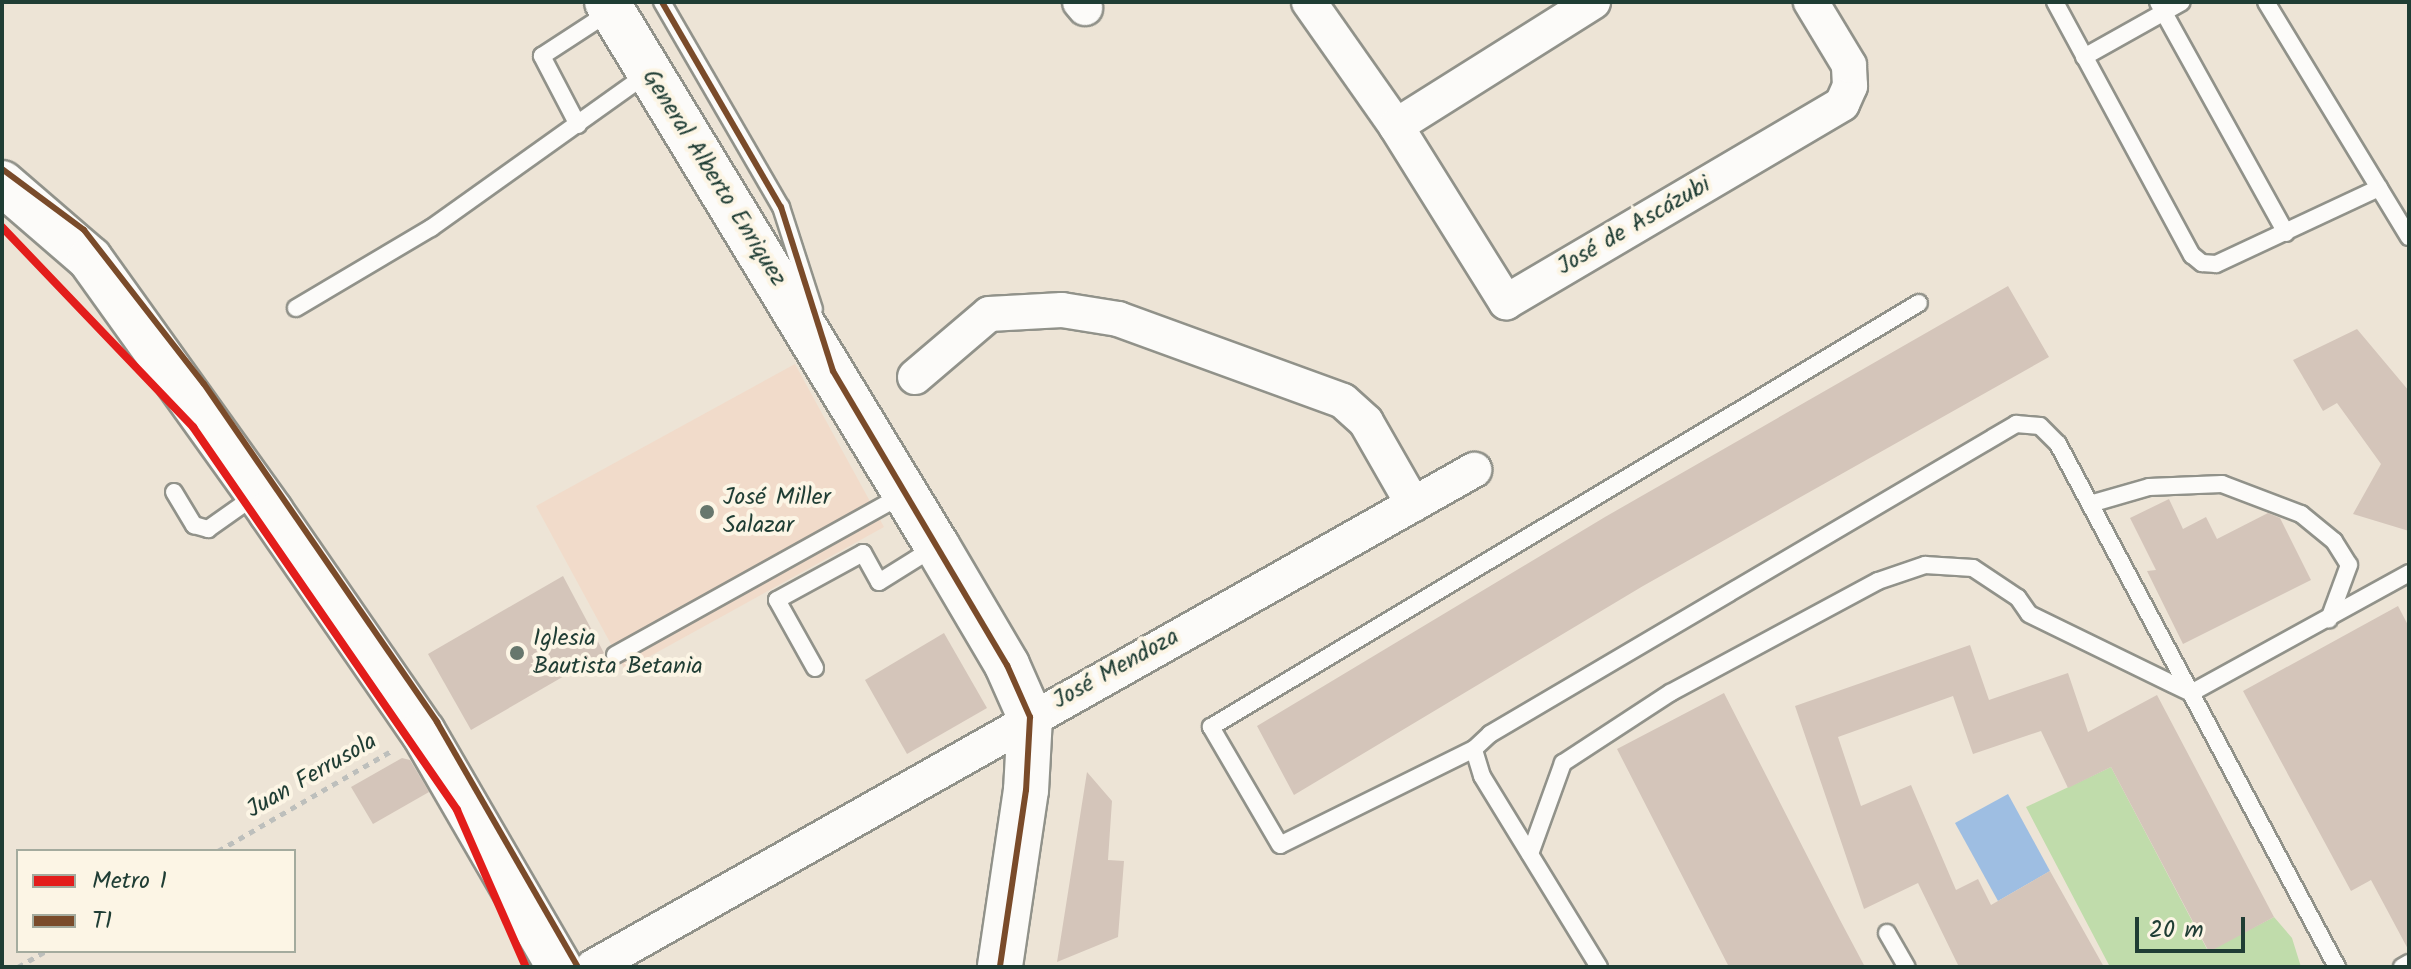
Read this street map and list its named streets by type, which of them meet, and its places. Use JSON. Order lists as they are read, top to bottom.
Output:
{
  "streets": {
    "main road": ["General Alberto Enriquez"],
    "street": ["José de Ascázubi", "José Mendoza"],
    "path": ["Juan Ferrusola"]
  },
  "crossings": [
    ["General Alberto Enriquez", "José Mendoza"]
  ],
  "places": ["José Miller Salazar", "Iglesia Bautista Betania"],
  "lines": ["transit line T1", "metro line 1"],
  "legend": ["Metro 1", "T1"],
  "scale_bar": "20 m"
}
